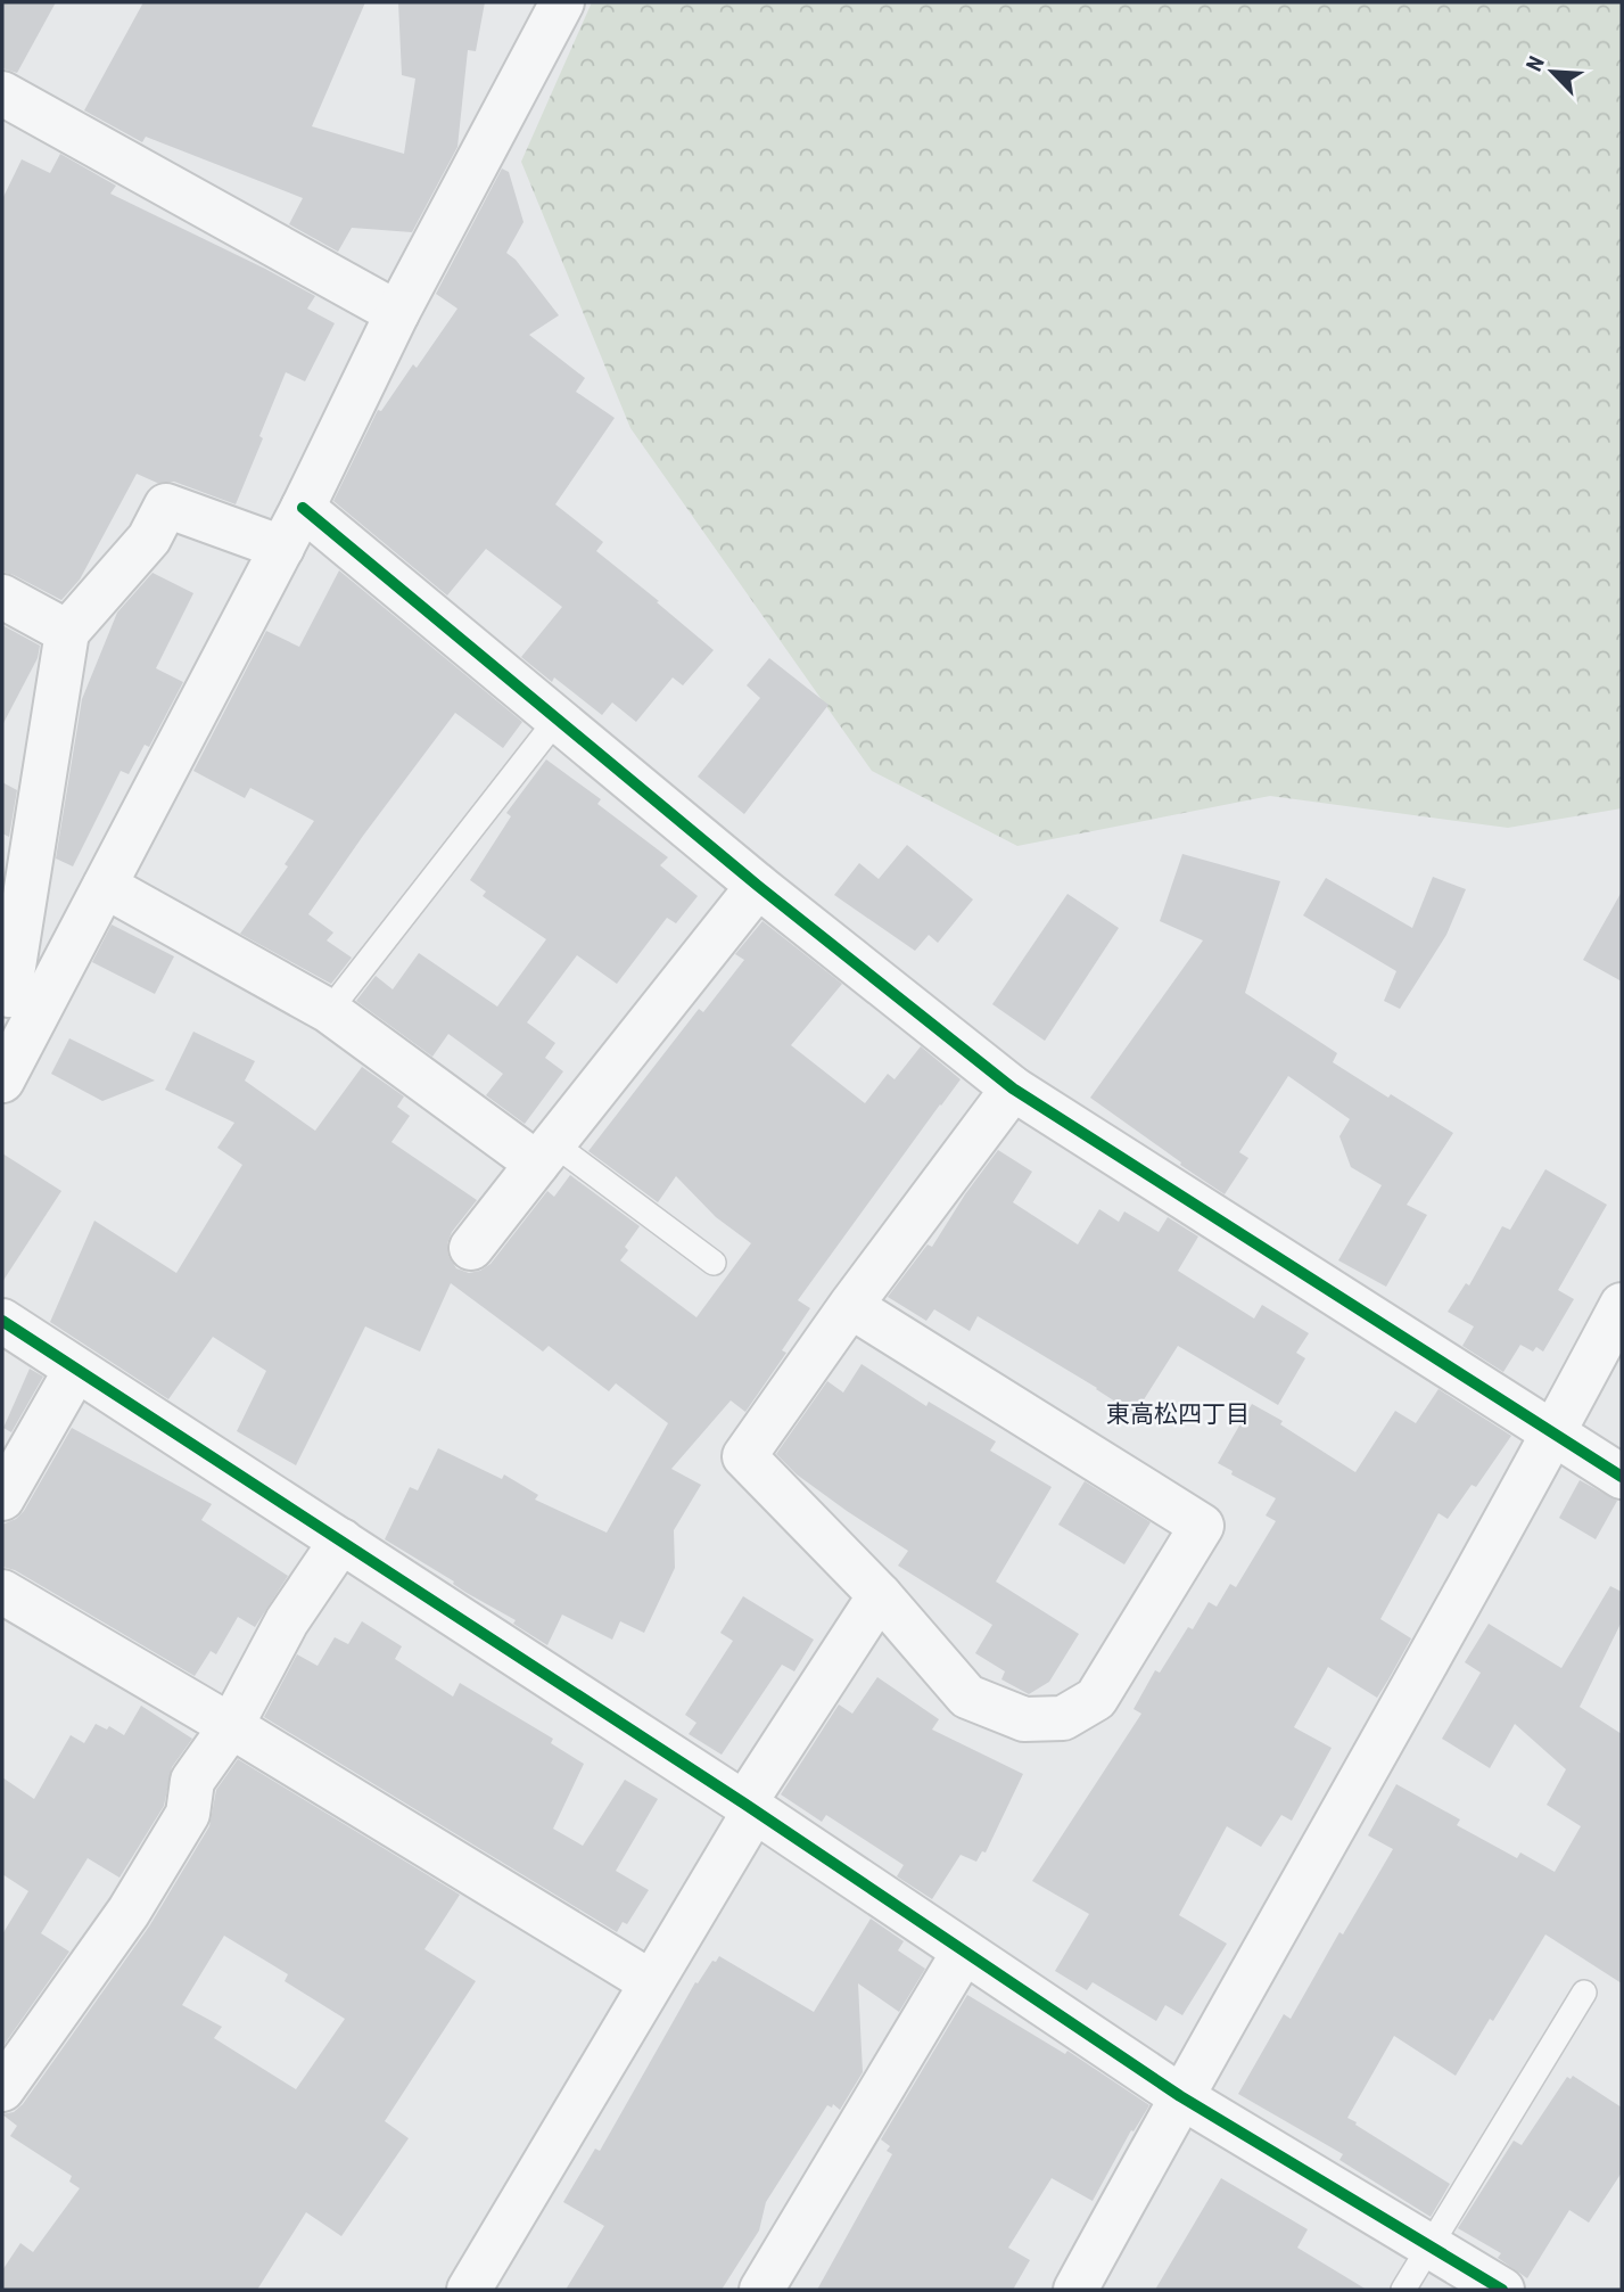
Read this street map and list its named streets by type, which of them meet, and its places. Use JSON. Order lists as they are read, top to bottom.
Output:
{
  "districts": ["東高松四丁目"],
  "north": "top left"
}
